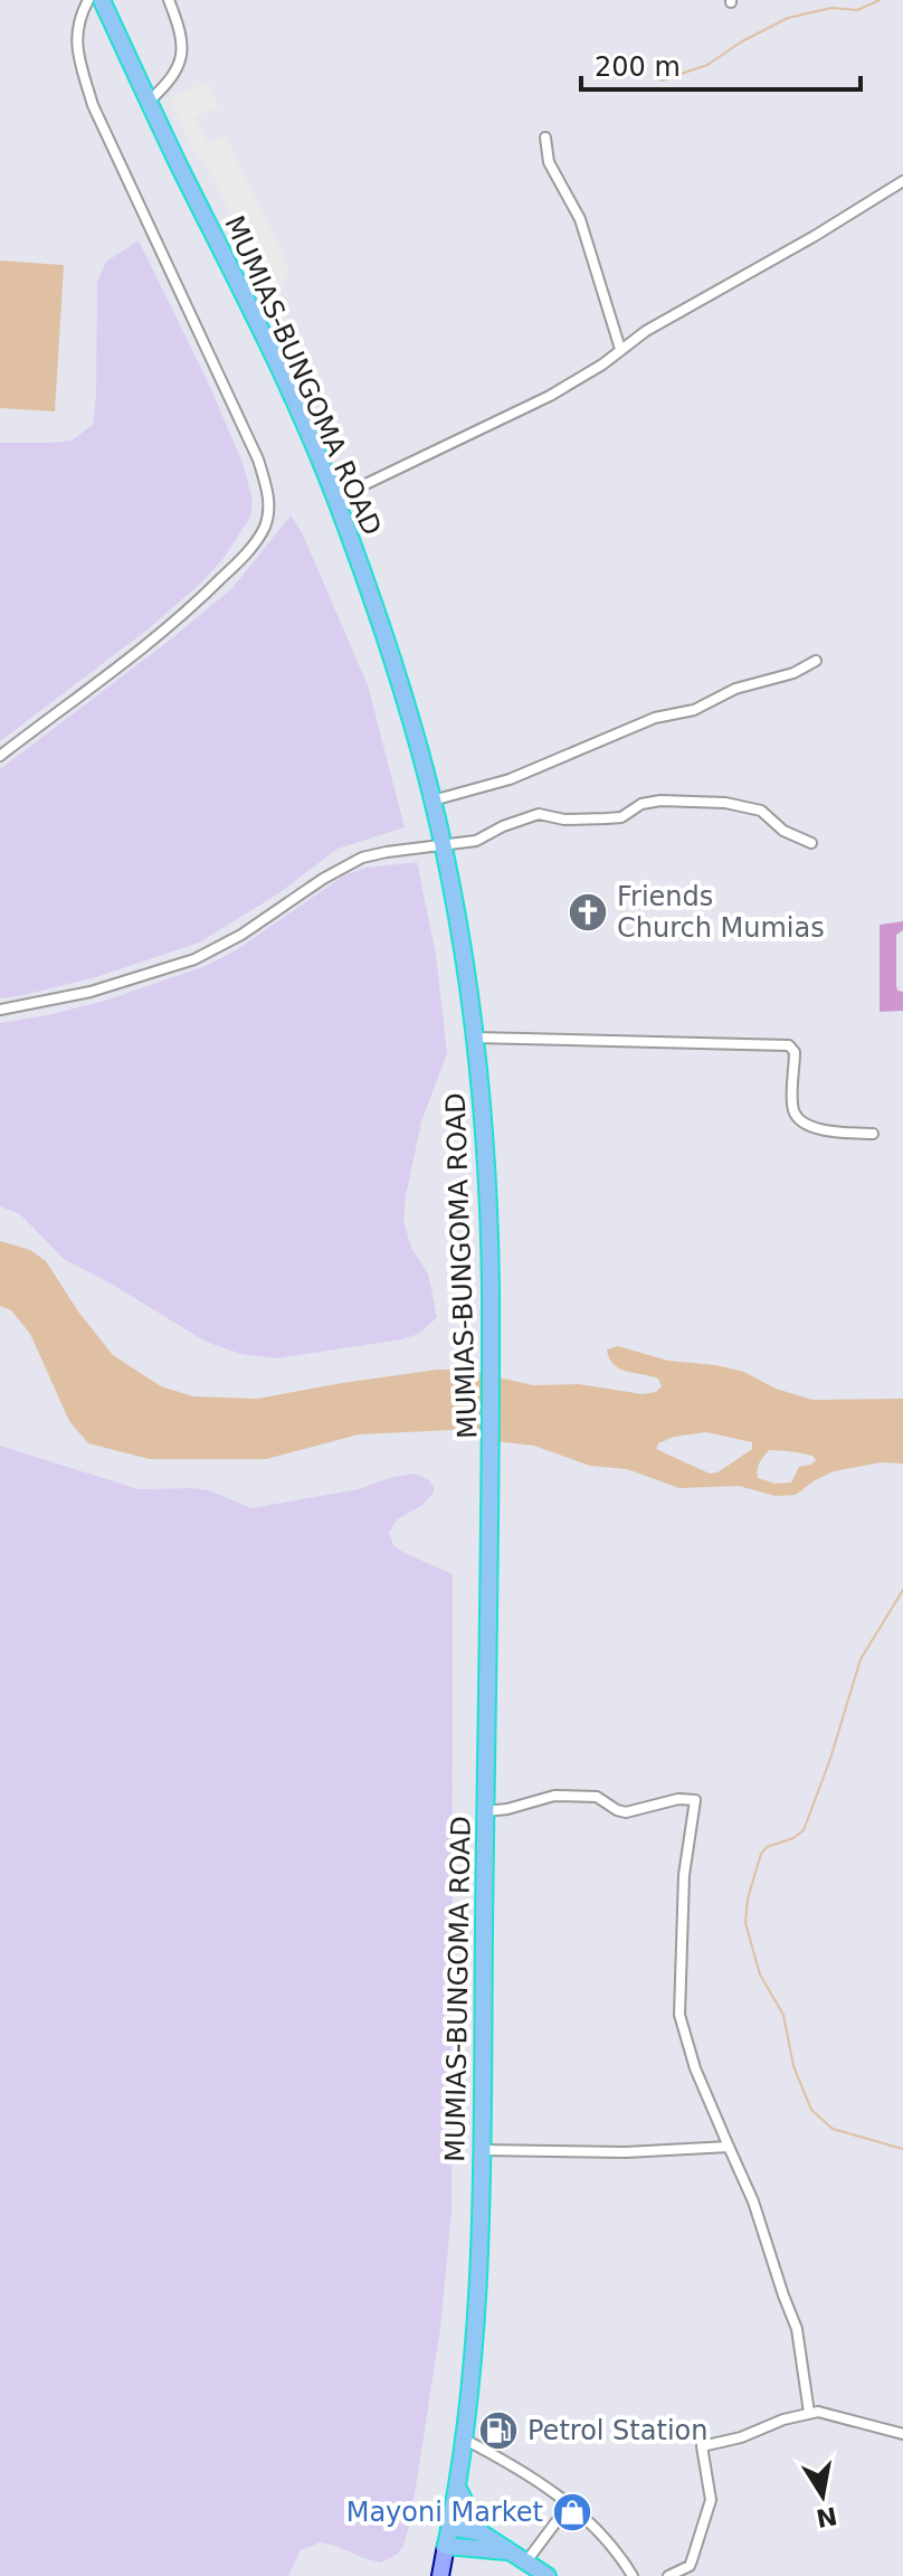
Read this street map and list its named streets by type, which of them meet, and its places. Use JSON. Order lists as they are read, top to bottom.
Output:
{
  "streets": {
    "highway": ["MUMIAS-BUNGOMA ROAD"]
  },
  "places": {
    "church": ["Friends Church Mumias"],
    "fuel station": ["Petrol Station"],
    "shop": ["Mayoni Market"]
  },
  "scale_bar": "200 m",
  "north": "bottom"
}
